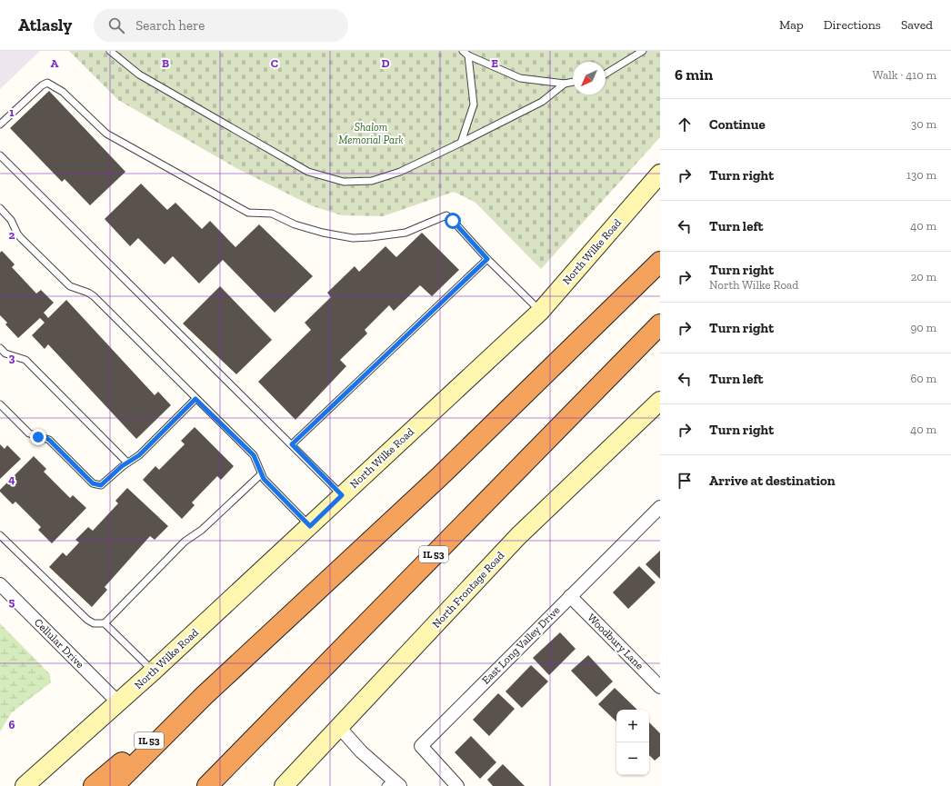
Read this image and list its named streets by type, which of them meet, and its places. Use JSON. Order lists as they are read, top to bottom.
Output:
{
  "streets": {
    "highway": ["IL 53"],
    "street": [
      "North Wilke Road",
      "North Frontage Road",
      "Woodbury Lane",
      "Cellular Drive",
      "East Long Valley Drive"
    ]
  },
  "crossings": [
    ["North Wilke Road", "Cellular Drive"],
    ["Woodbury Lane", "East Long Valley Drive"]
  ],
  "parks": ["Shalom Memorial Park"],
  "north": "bottom left",
  "page": {
    "header": "Atlasly",
    "search": "Search here",
    "nav": ["Map", "Directions", "Saved"],
    "heading": ["6 min", "Walk · 410 m"],
    "list": [
      ["Continue", "30 m"],
      ["Turn right", "130 m"],
      ["Turn left", "40 m"],
      ["Turn right", "North Wilke Road", "20 m"],
      ["Turn right", "90 m"],
      ["Turn left", "60 m"],
      ["Turn right", "40 m"],
      "Arrive at destination"
    ],
    "map_buttons": ["+", "−"]
  },
  "grid": {
    "columns": [
      "A",
      "B",
      "C",
      "D",
      "E"
    ],
    "rows": [
      "1",
      "2",
      "3",
      "4",
      "5",
      "6"
    ]
  }
}
